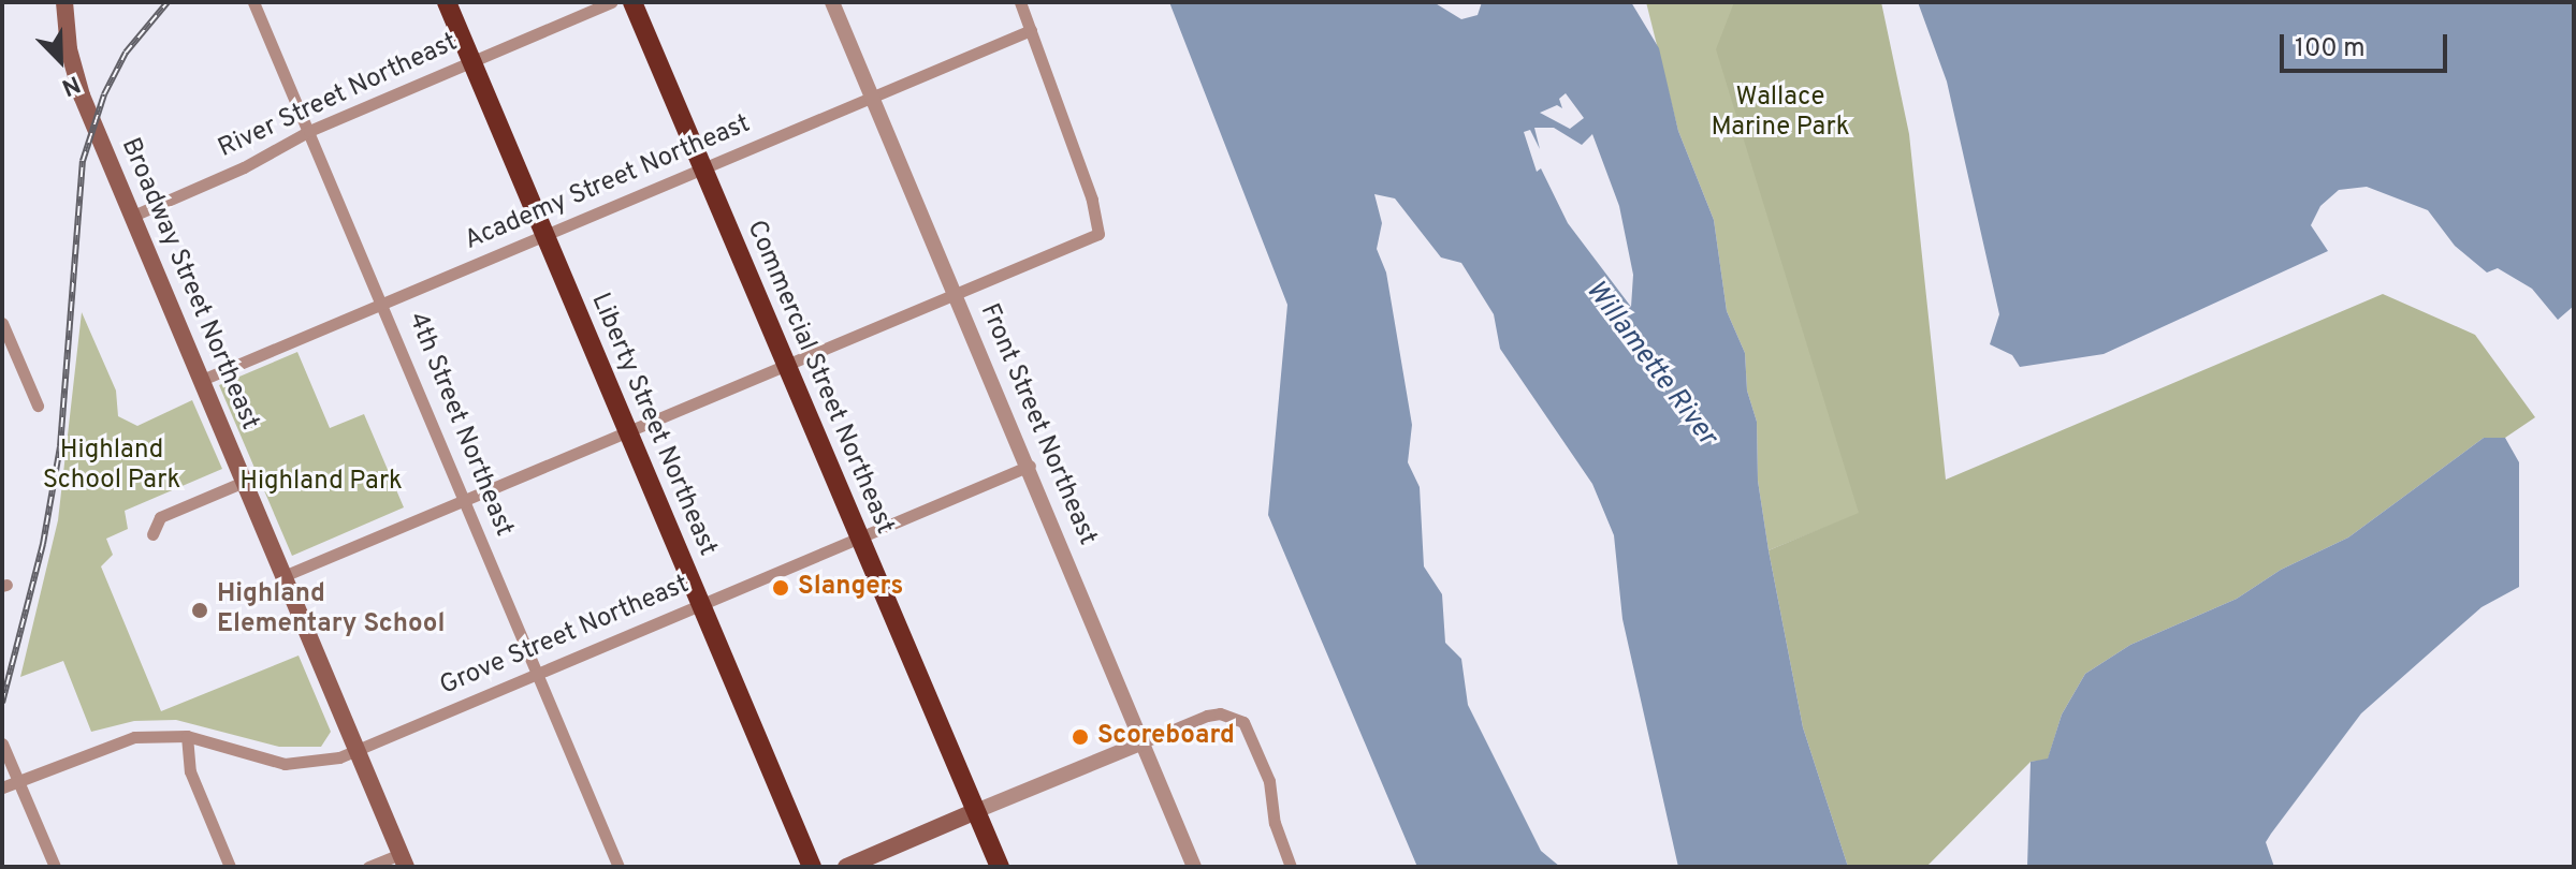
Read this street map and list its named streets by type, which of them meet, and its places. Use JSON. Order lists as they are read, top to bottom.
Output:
{
  "streets": {
    "highway": ["Commercial Street Northeast", "Liberty Street Northeast"],
    "main road": ["Broadway Street Northeast"],
    "street": [
      "River Street Northeast",
      "Academy Street Northeast",
      "4th Street Northeast",
      "Front Street Northeast",
      "Grove Street Northeast"
    ]
  },
  "crossings": [
    ["River Street Northeast", "Broadway Street Northeast"],
    ["River Street Northeast", "4th Street Northeast"],
    ["River Street Northeast", "Liberty Street Northeast"],
    ["Academy Street Northeast", "Broadway Street Northeast"],
    ["Academy Street Northeast", "Commercial Street Northeast"],
    ["Academy Street Northeast", "4th Street Northeast"],
    ["Academy Street Northeast", "Liberty Street Northeast"],
    ["Academy Street Northeast", "Front Street Northeast"],
    ["Broadway Street Northeast", "Grove Street Northeast"],
    ["Commercial Street Northeast", "Grove Street Northeast"],
    ["4th Street Northeast", "Grove Street Northeast"],
    ["Liberty Street Northeast", "Grove Street Northeast"],
    ["Front Street Northeast", "Grove Street Northeast"]
  ],
  "water": ["Willamette River"],
  "parks": ["Wallace Marine Park", "Highland School Park", "Highland Park"],
  "places": ["Slangers", "Highland Elementary School", "Scoreboard"],
  "scale_bar": "100 m",
  "north": "bottom right"
}
